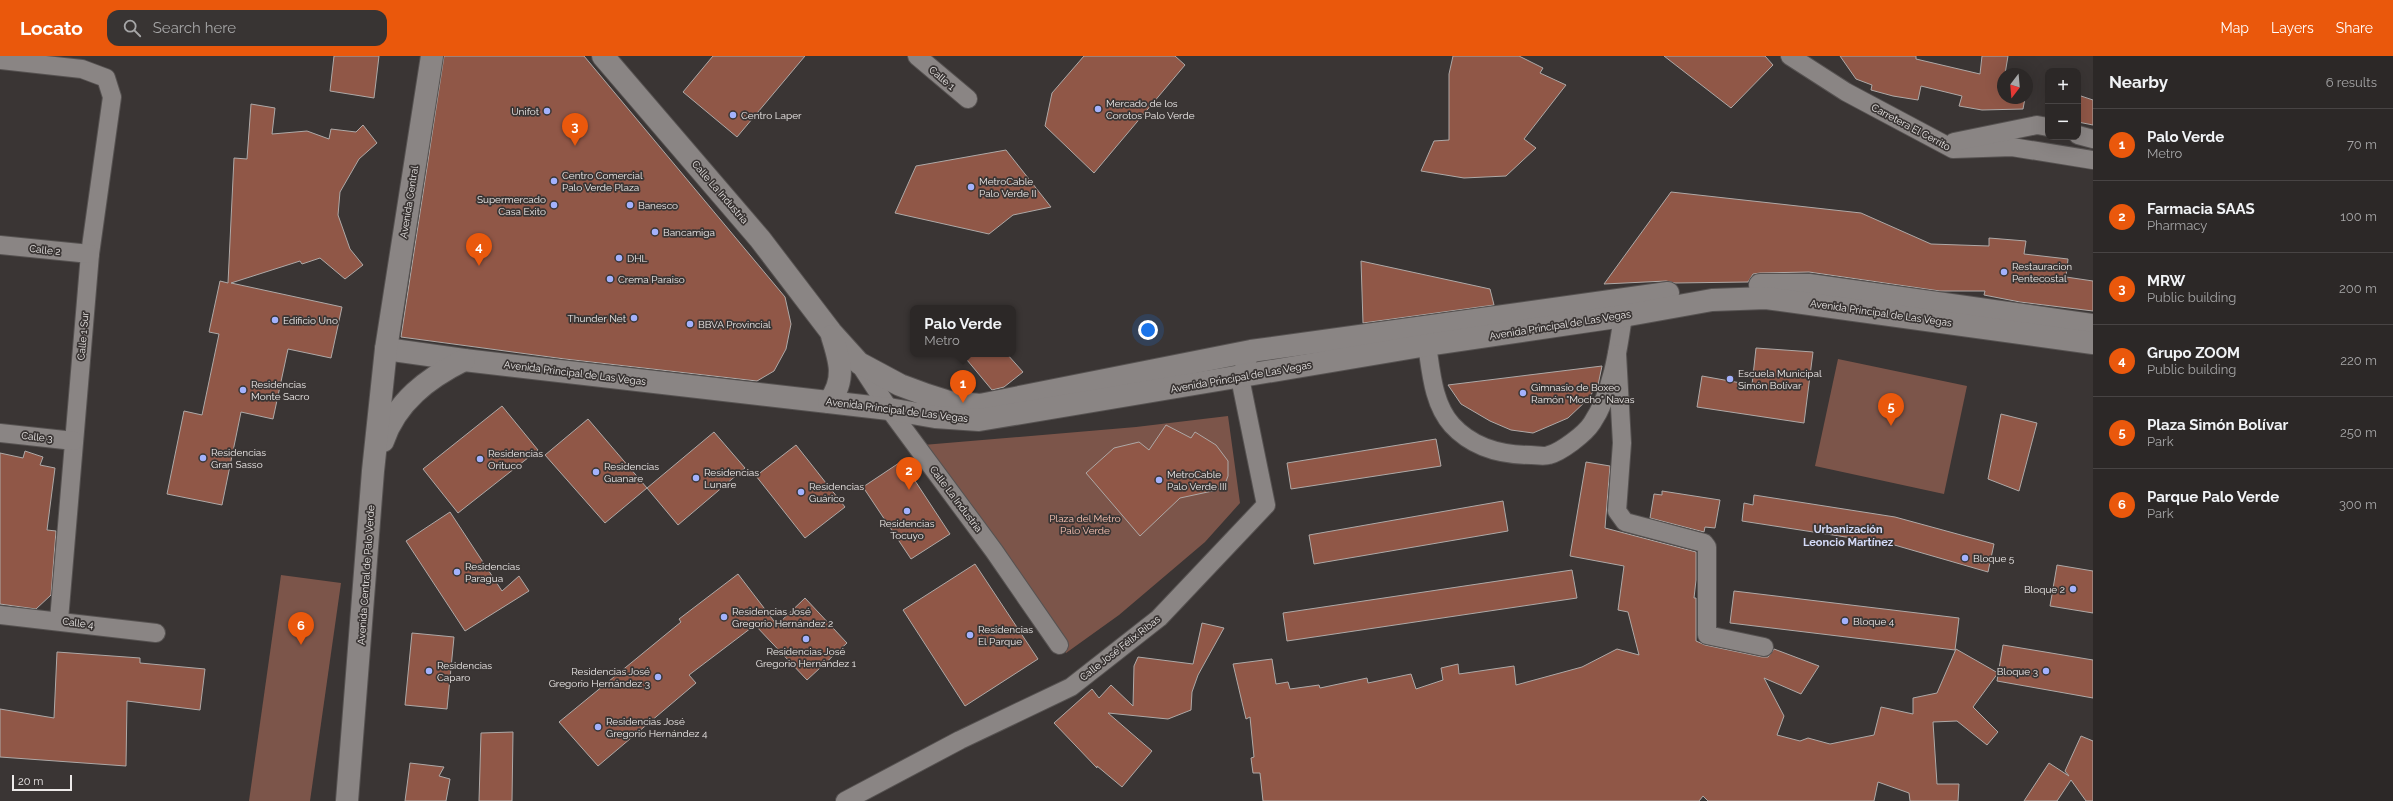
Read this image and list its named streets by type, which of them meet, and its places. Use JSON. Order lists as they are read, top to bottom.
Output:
{
  "streets": {
    "street": [
      "Calle 1",
      "Carretera El Cerrito",
      "Calle La Industria",
      "Avenida Central",
      "Calle 2",
      "Avenida Principal de Las Vegas",
      "Calle 1 Sur",
      "Calle 3",
      "Avenida Central de Palo Verde",
      "Calle 4",
      "Calle José Félix Ribas"
    ]
  },
  "crossings": [
    ["Calle La Industria", "Avenida Principal de Las Vegas"],
    ["Avenida Central", "Avenida Principal de Las Vegas"],
    ["Avenida Central", "Avenida Central de Palo Verde"],
    ["Calle 2", "Calle 1 Sur"],
    ["Avenida Principal de Las Vegas", "Avenida Central de Palo Verde"],
    ["Avenida Principal de Las Vegas", "Calle José Félix Ribas"],
    ["Calle 1 Sur", "Calle 3"],
    ["Calle 1 Sur", "Calle 4"]
  ],
  "districts": ["Urbanización Leoncio Martínez"],
  "parks": ["Plaza del Metro Palo Verde"],
  "places": [
    "Mercado de los Corotos Palo Verde",
    "Unifot",
    "Centro Laper",
    "Centro Comercial Palo Verde Plaza",
    "MetroCable Palo Verde II",
    "Supermercado Casa Exito",
    "Banesco",
    "Bancamiga",
    "DHL",
    "Restauracion Pentecostal",
    "Crema Paraiso",
    "Thunder Net",
    "Edificio Uno",
    "BBVA Provincial",
    "Escuela Municipal Simón Bolívar",
    "Residencias Monte Sacro",
    "Gimnasio de Boxeo Ramón \"Mocho\" Navas",
    "Residencias Gran Sasso",
    "Residencias Orituco",
    "Residencias Guanare",
    "Residencias Lunare",
    "MetroCable Palo Verde III",
    "Residencias Guárico",
    "Residencias Tocuyo",
    "Bloque 5",
    "Residencias Paragua",
    "Bloque 2",
    "Residencias José Gregorio Hernández 2",
    "Bloque 4",
    "Residencias El Parque",
    "Residencias José Gregorio Hernández 1",
    "Residencias Caparo",
    "Bloque 3",
    "Residencias José Gregorio Hernández 3",
    "Residencias José Gregorio Hernández 4"
  ],
  "scale_bar": "20 m",
  "north": "bottom",
  "page": {
    "header": "Locato",
    "search": "Search here",
    "nav": ["Map", "Layers", "Share"],
    "heading": ["Nearby", "6 results"],
    "map_buttons": ["+", "−"],
    "list": [
      {
        "mark": "1",
        "name": "Palo Verde",
        "note": "Metro",
        "value": "70 m"
      },
      {
        "mark": "2",
        "name": "Farmacia SAAS",
        "note": "Pharmacy",
        "value": "100 m"
      },
      {
        "mark": "3",
        "name": "MRW",
        "note": "Public building",
        "value": "200 m"
      },
      {
        "mark": "4",
        "name": "Grupo ZOOM",
        "note": "Public building",
        "value": "220 m"
      },
      {
        "mark": "5",
        "name": "Plaza Simón Bolívar",
        "note": "Park",
        "value": "250 m"
      },
      {
        "mark": "6",
        "name": "Parque Palo Verde",
        "note": "Park",
        "value": "300 m"
      }
    ],
    "pins": [
      "3",
      "4",
      "1",
      "5",
      "2",
      "6"
    ],
    "popup": ["Palo Verde", "Metro"],
    "scale": "20 m"
  }
}
